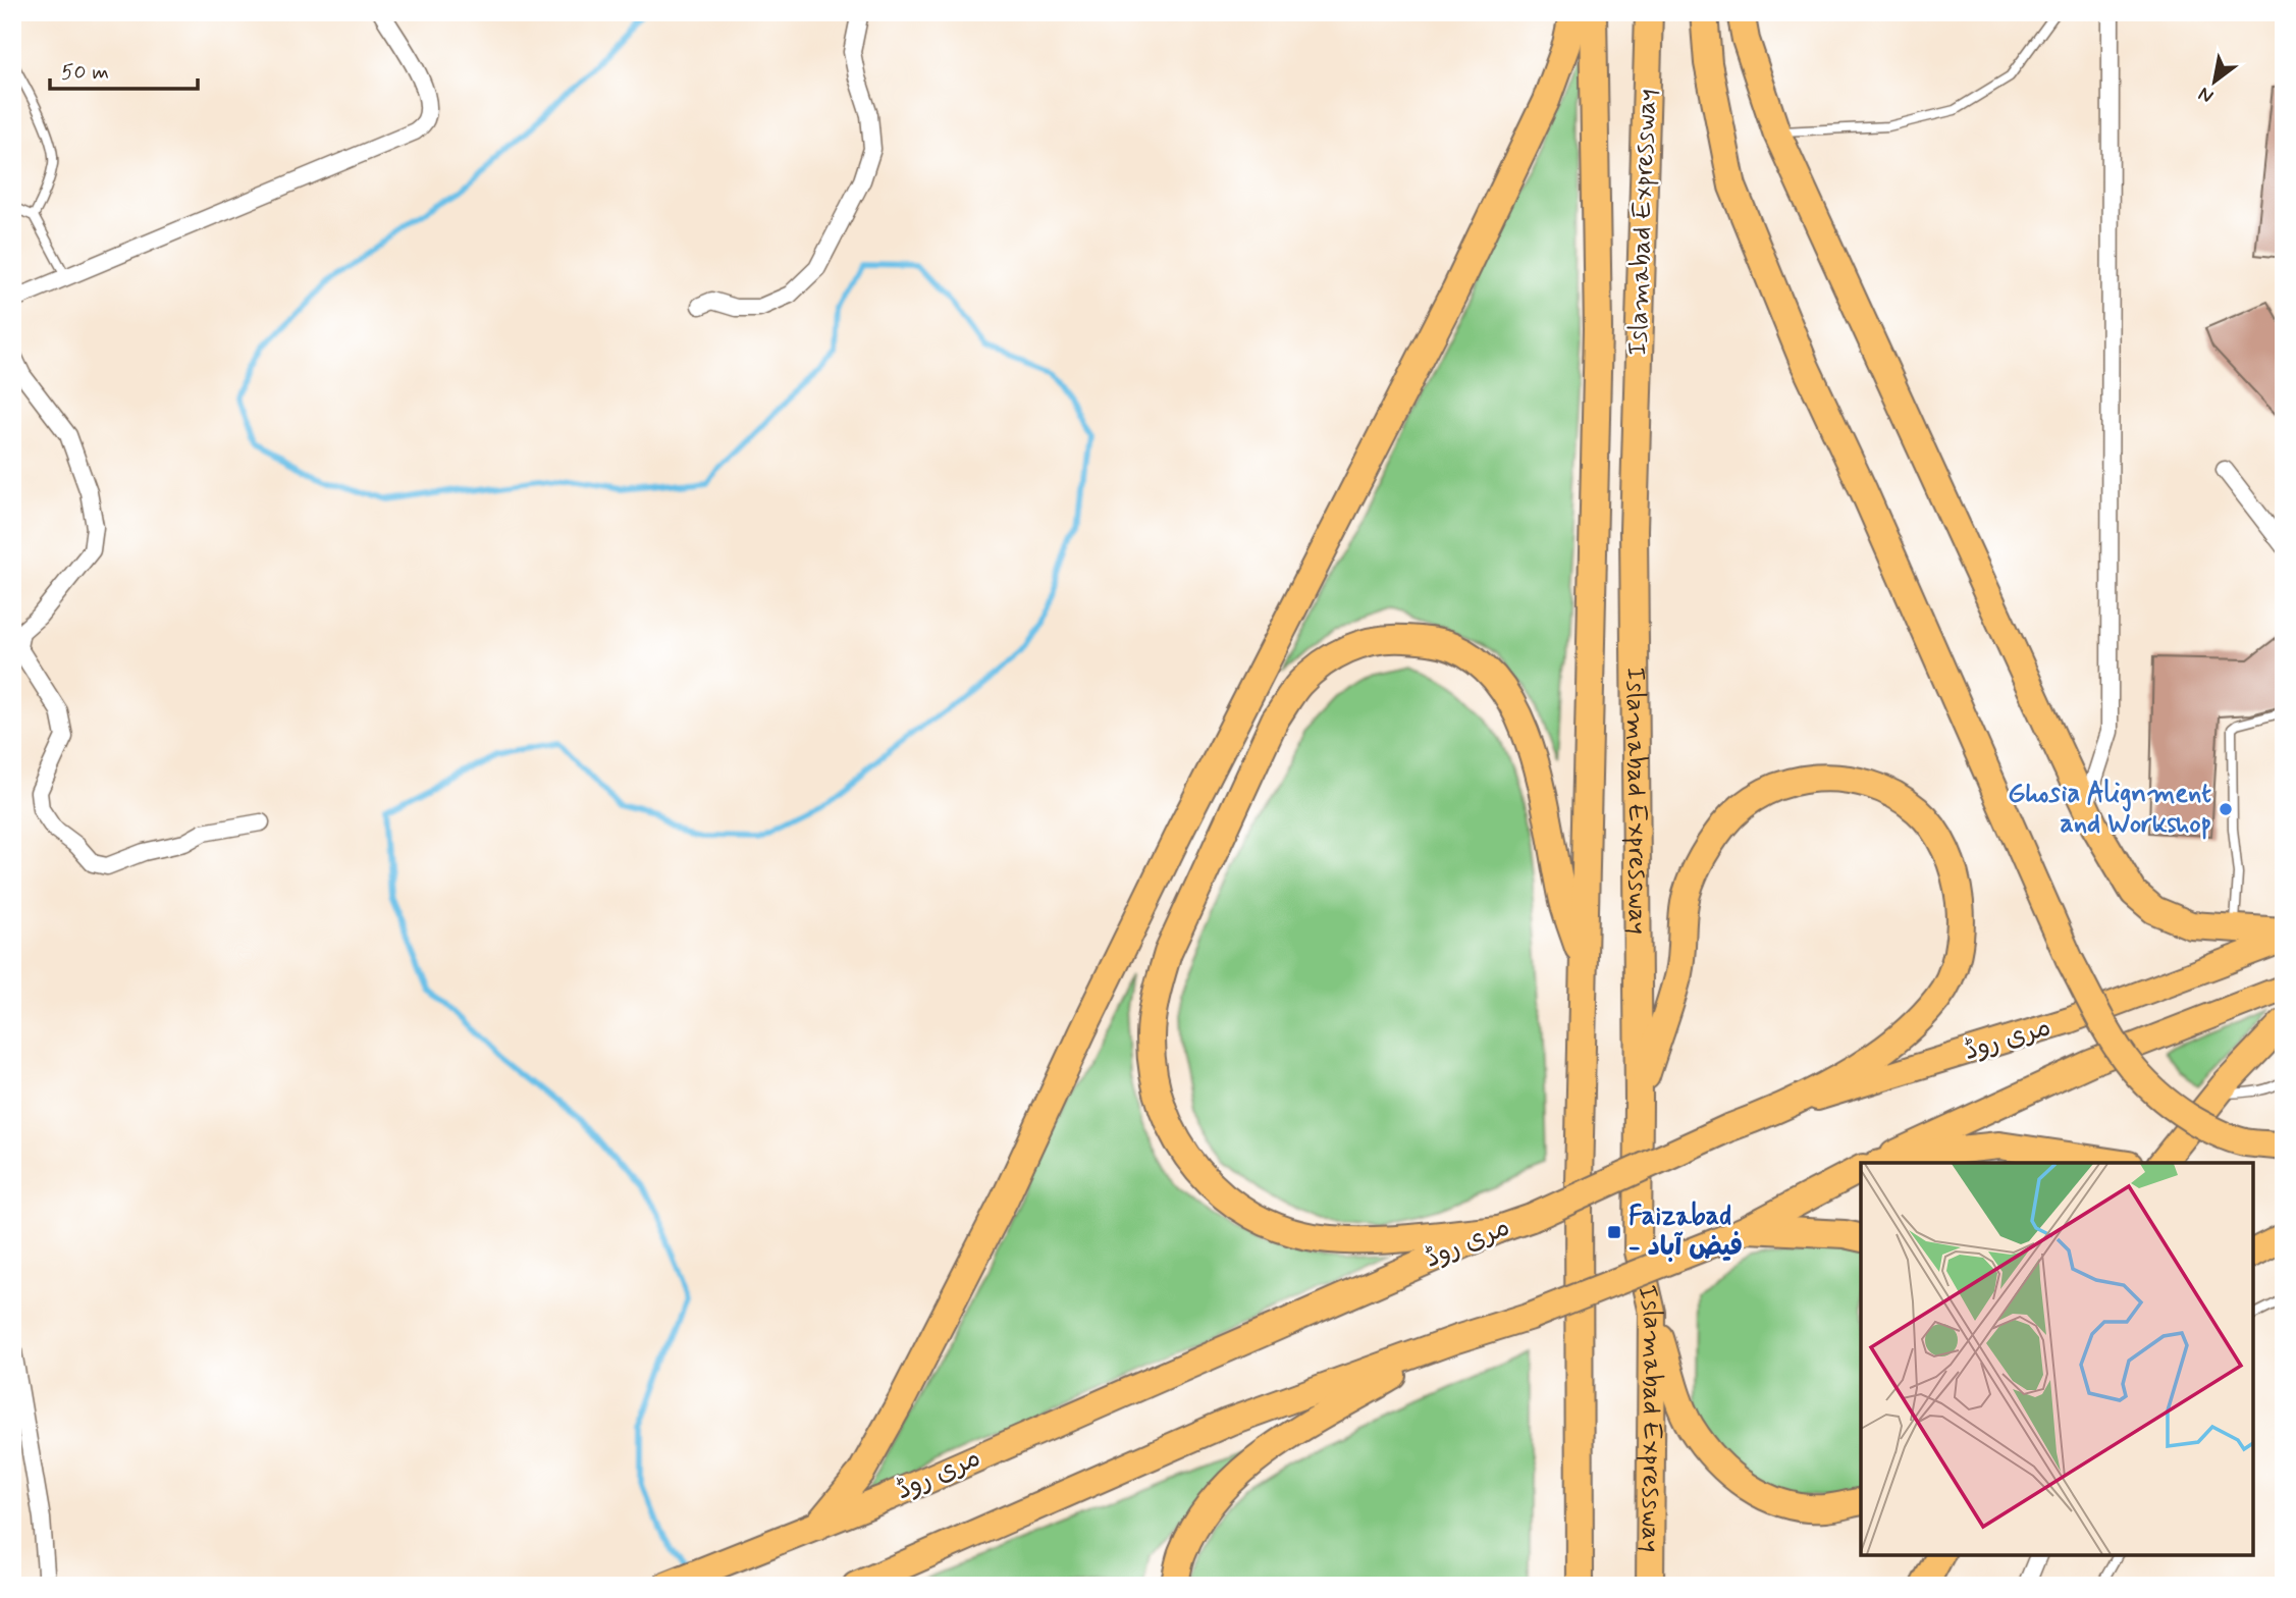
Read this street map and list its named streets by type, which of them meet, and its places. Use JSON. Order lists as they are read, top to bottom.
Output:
{
  "streets": {
    "highway": ["Islamabad Expressway", "مری روڈ"]
  },
  "places": {
    "other": ["Ghosia Alignment and Workshop"],
    "transit": ["Faizabad - فیض آباد"]
  },
  "scale_bar": "50 m",
  "north": "bottom left"
}
